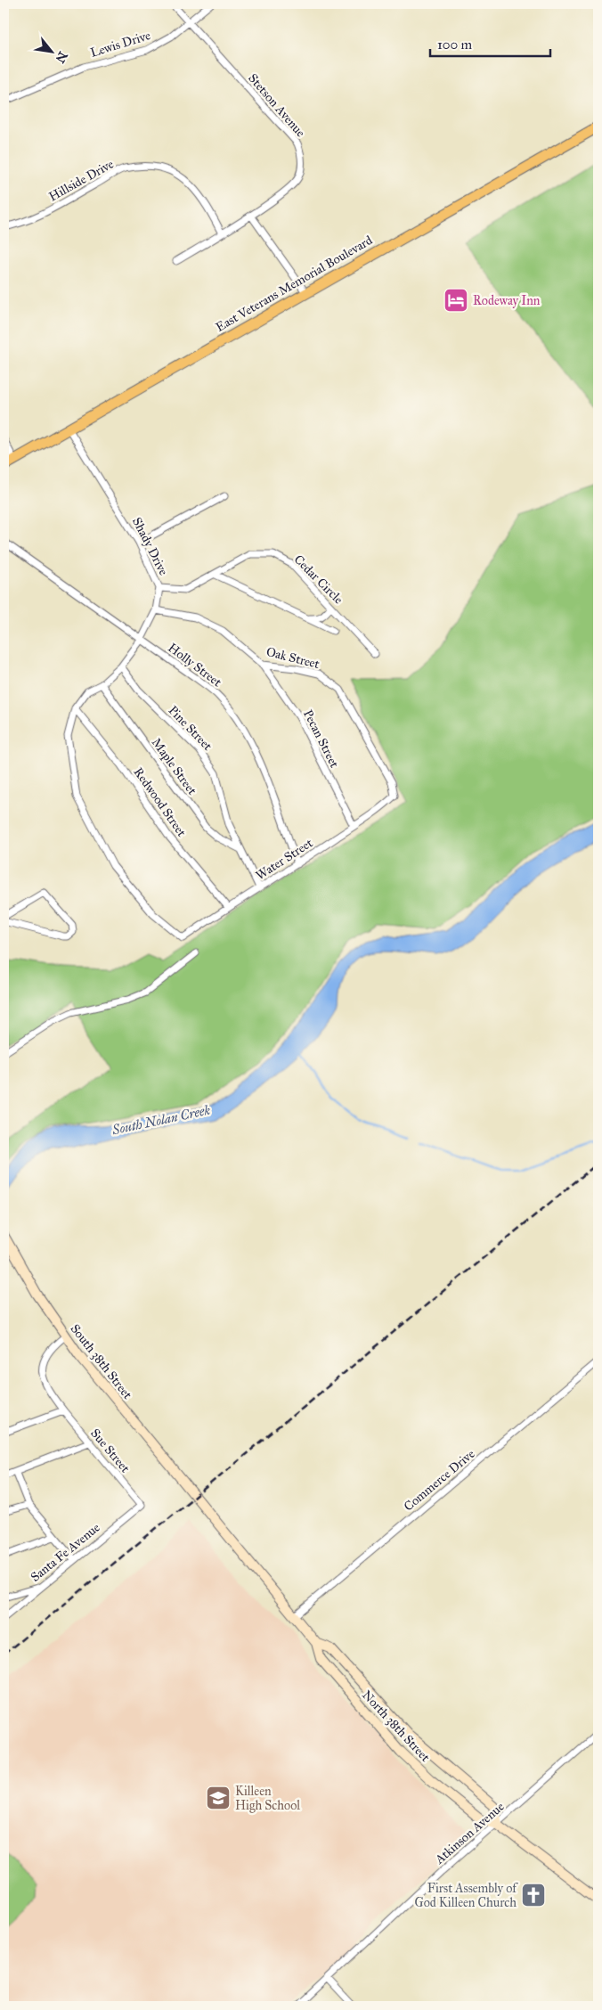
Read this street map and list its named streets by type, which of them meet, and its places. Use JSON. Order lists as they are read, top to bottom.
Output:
{
  "streets": {
    "main road": ["East Veterans Memorial Boulevard", "South 38th Street", "North 38th Street"],
    "street": [
      "Lewis Drive",
      "Stetson Avenue",
      "Hillside Drive",
      "Shady Drive",
      "Cedar Circle",
      "Oak Street",
      "Holly Street",
      "Pine Street",
      "Pecan Street",
      "Maple Street",
      "Redwood Street",
      "Water Street",
      "Sue Street",
      "Commerce Drive",
      "Santa Fe Avenue",
      "Atkinson Avenue"
    ]
  },
  "crossings": [
    ["Lewis Drive", "Stetson Avenue"],
    ["Stetson Avenue", "Hillside Drive"],
    ["East Veterans Memorial Boulevard", "Shady Drive"],
    ["Shady Drive", "Cedar Circle"],
    ["Shady Drive", "Oak Street"],
    ["Shady Drive", "Holly Street"],
    ["Shady Drive", "Pine Street"],
    ["Shady Drive", "Maple Street"],
    ["Shady Drive", "Redwood Street"],
    ["Shady Drive", "Water Street"],
    ["Oak Street", "Pecan Street"],
    ["Oak Street", "Water Street"],
    ["Holly Street", "Water Street"],
    ["Pine Street", "Maple Street"],
    ["Pine Street", "Water Street"],
    ["Pecan Street", "Water Street"],
    ["Redwood Street", "Water Street"],
    ["South 38th Street", "Sue Street"],
    ["South 38th Street", "North 38th Street"],
    ["Sue Street", "Santa Fe Avenue"],
    ["Commerce Drive", "North 38th Street"],
    ["North 38th Street", "Atkinson Avenue"]
  ],
  "water": ["South Nolan Creek"],
  "places": {
    "hotel": ["Rodeway Inn"],
    "school or university": ["Killeen High School"],
    "church": ["First Assembly of God Killeen Church"]
  },
  "scale_bar": "100 m",
  "north": "bottom right"
}
